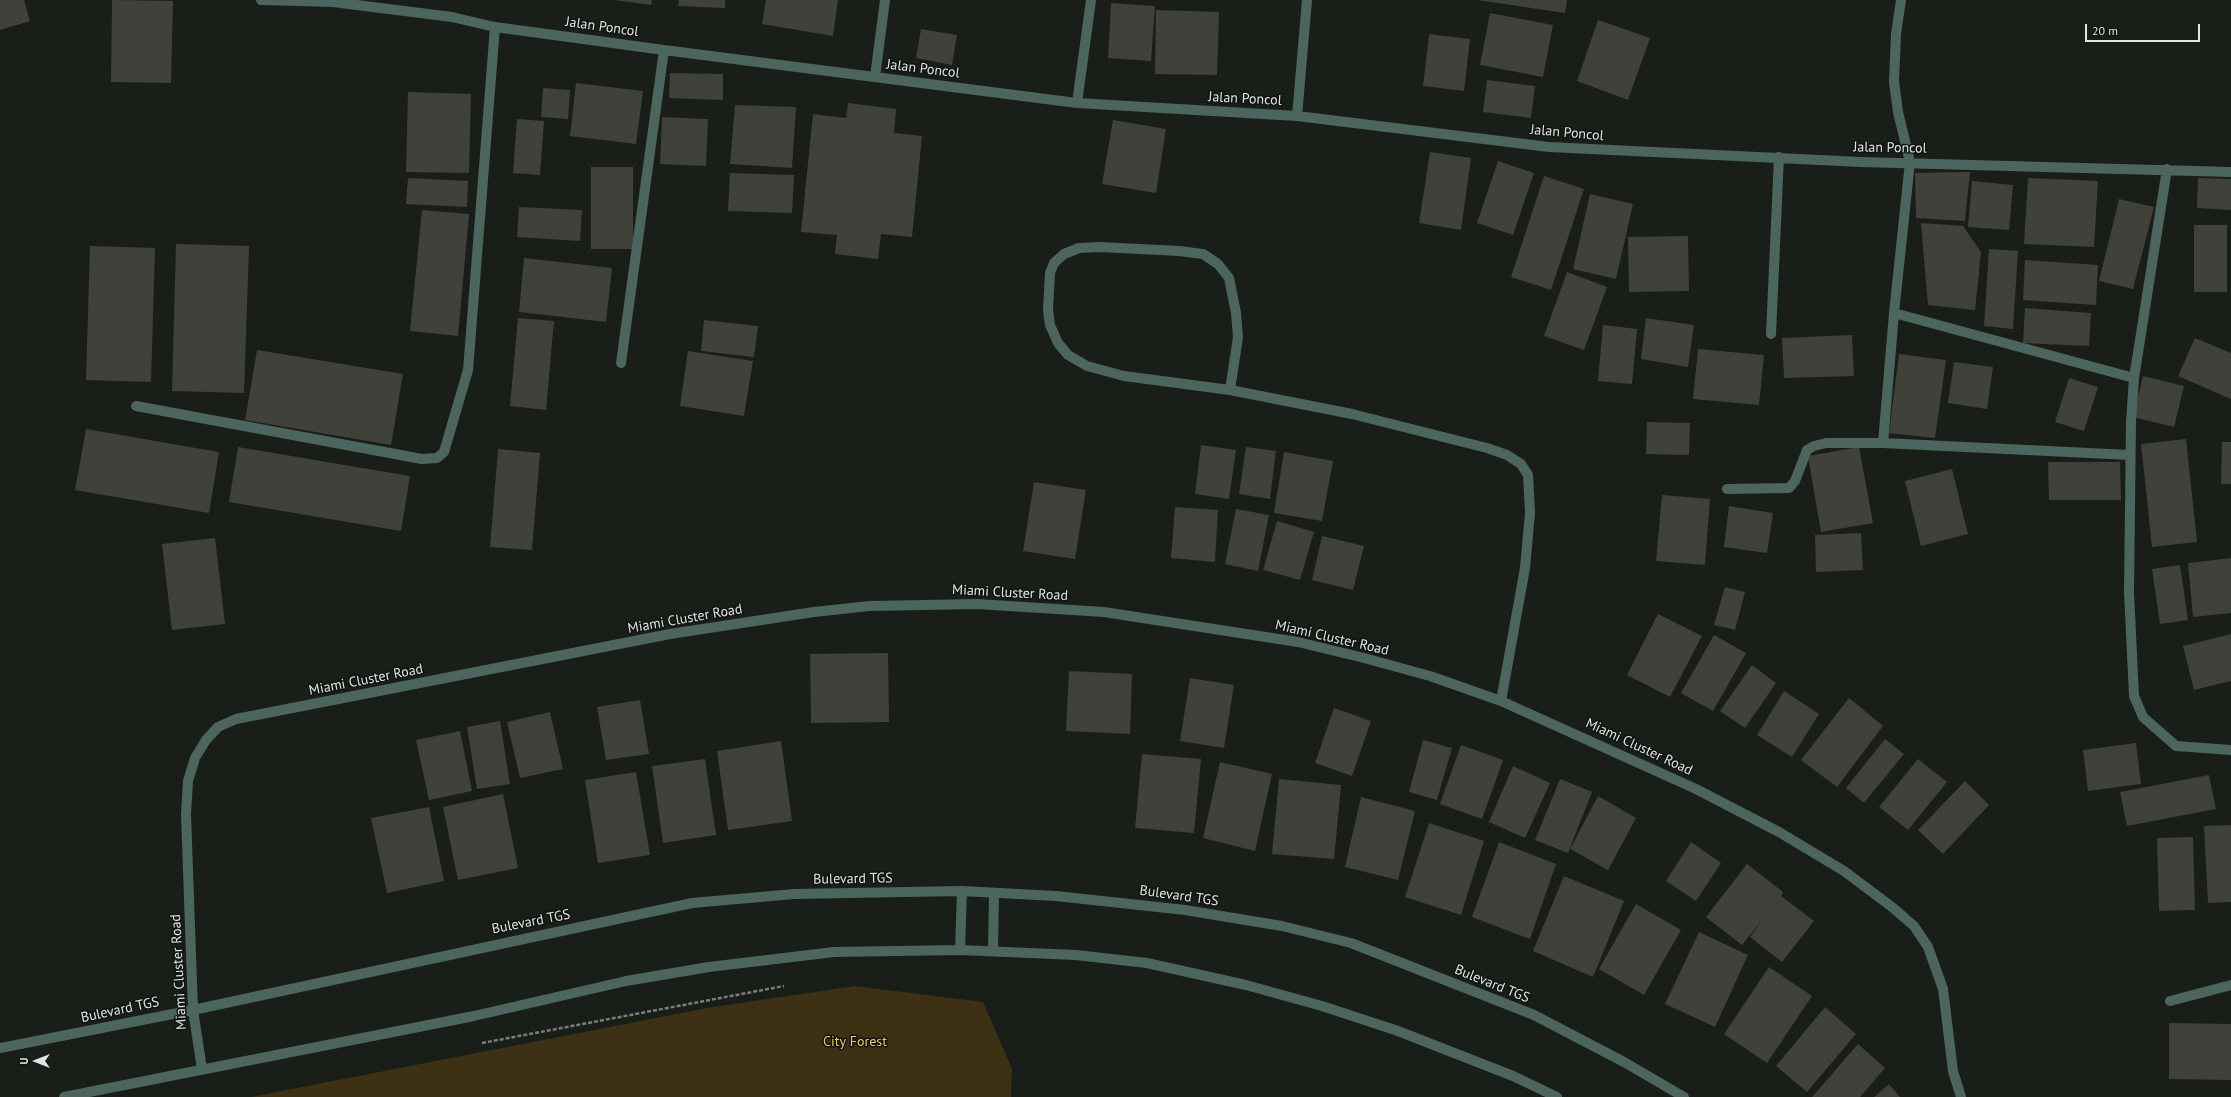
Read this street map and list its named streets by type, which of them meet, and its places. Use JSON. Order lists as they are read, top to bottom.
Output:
{
  "streets": {
    "street": ["Jalan Poncol", "Miami Cluster Road", "Bulevard TGS"]
  },
  "crossings": [
    ["Miami Cluster Road", "Bulevard TGS"]
  ],
  "parks": ["City Forest"],
  "scale_bar": "20 m",
  "north": "left"
}
